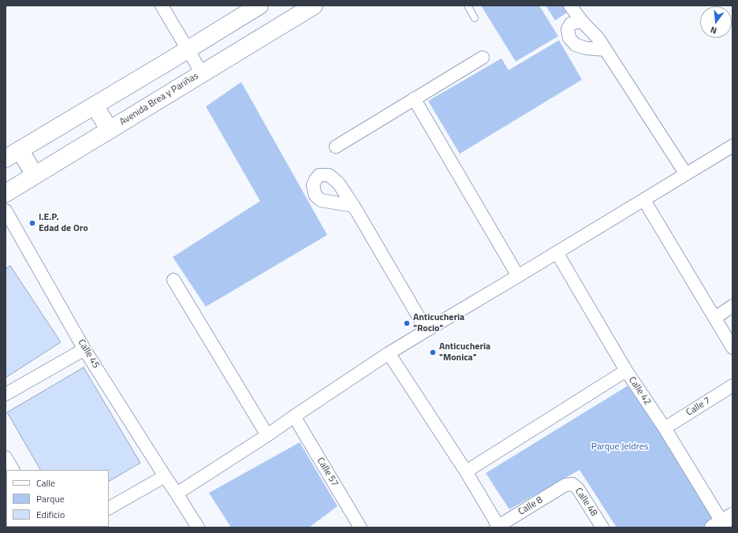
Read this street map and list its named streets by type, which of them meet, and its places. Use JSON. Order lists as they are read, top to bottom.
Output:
{
  "streets": {
    "main road": ["Avenida Brea y Pariñas"],
    "street": [
      "Calle 45",
      "Calle 42",
      "Calle 7",
      "Calle 57",
      "Calle 48",
      "Calle 8"
    ]
  },
  "crossings": [
    ["Calle 42", "Calle 7"],
    ["Calle 48", "Calle 8"]
  ],
  "parks": ["Parque Jeldres"],
  "places": ["I.E.P. Edad de Oro", "Anticucheria \"Rocio\"", "Anticucheria \"Monica\""],
  "legend": ["Calle", "Parque", "Edificio"],
  "north": "bottom"
}
